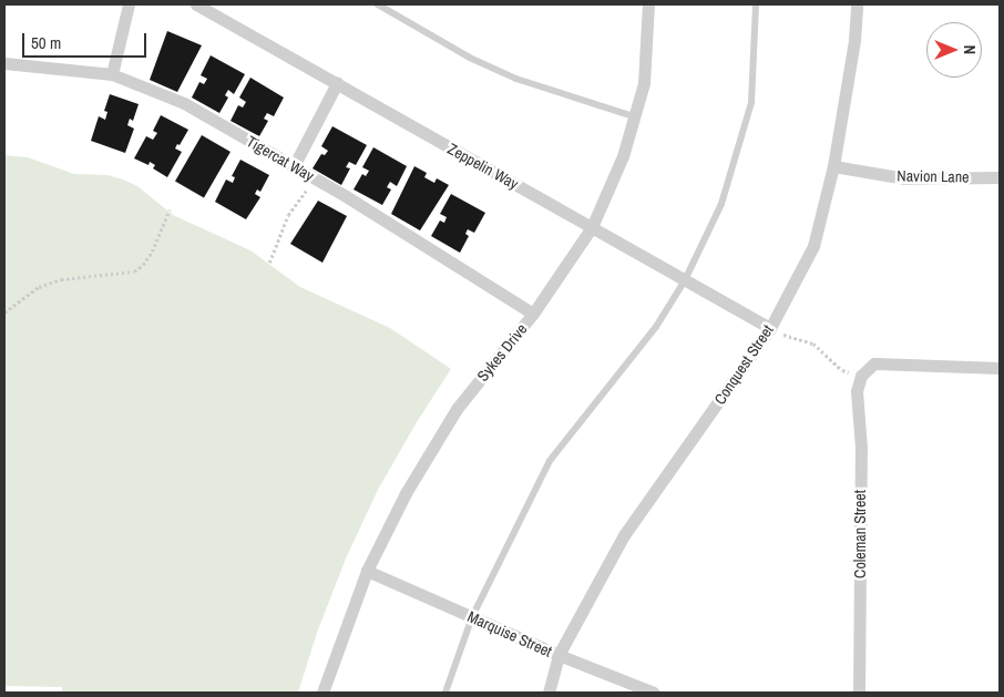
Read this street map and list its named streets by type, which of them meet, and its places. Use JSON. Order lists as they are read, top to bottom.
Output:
{
  "streets": {
    "street": [
      "Tigercat Way",
      "Zeppelin Way",
      "Navion Lane",
      "Sykes Drive",
      "Conquest Street",
      "Coleman Street",
      "Marquise Street"
    ]
  },
  "crossings": [
    ["Tigercat Way", "Sykes Drive"],
    ["Zeppelin Way", "Sykes Drive"],
    ["Zeppelin Way", "Conquest Street"],
    ["Navion Lane", "Conquest Street"],
    ["Sykes Drive", "Marquise Street"],
    ["Conquest Street", "Marquise Street"]
  ],
  "scale_bar": "50 m",
  "north": "right"
}
